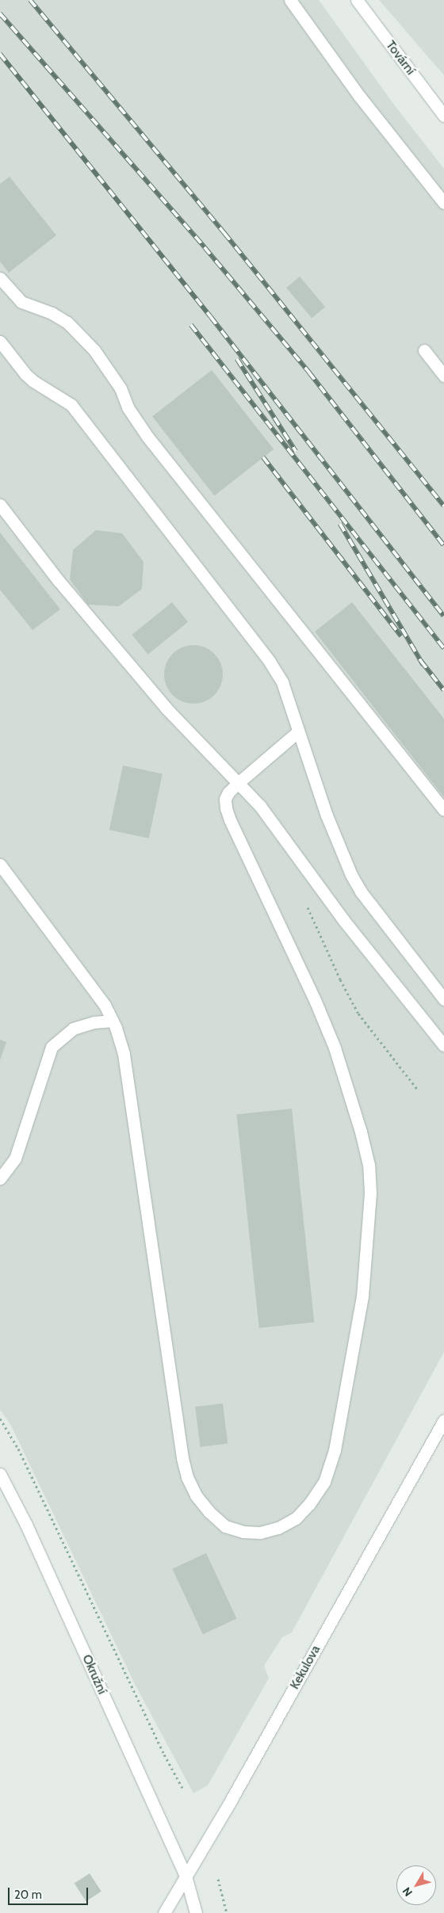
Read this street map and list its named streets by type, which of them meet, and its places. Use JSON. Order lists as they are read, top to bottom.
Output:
{
  "streets": {
    "street": ["Tovární", "Kekulova", "Okružní"]
  },
  "crossings": [
    ["Kekulova", "Okružní"]
  ],
  "scale_bar": "20 m",
  "north": "bottom left"
}
